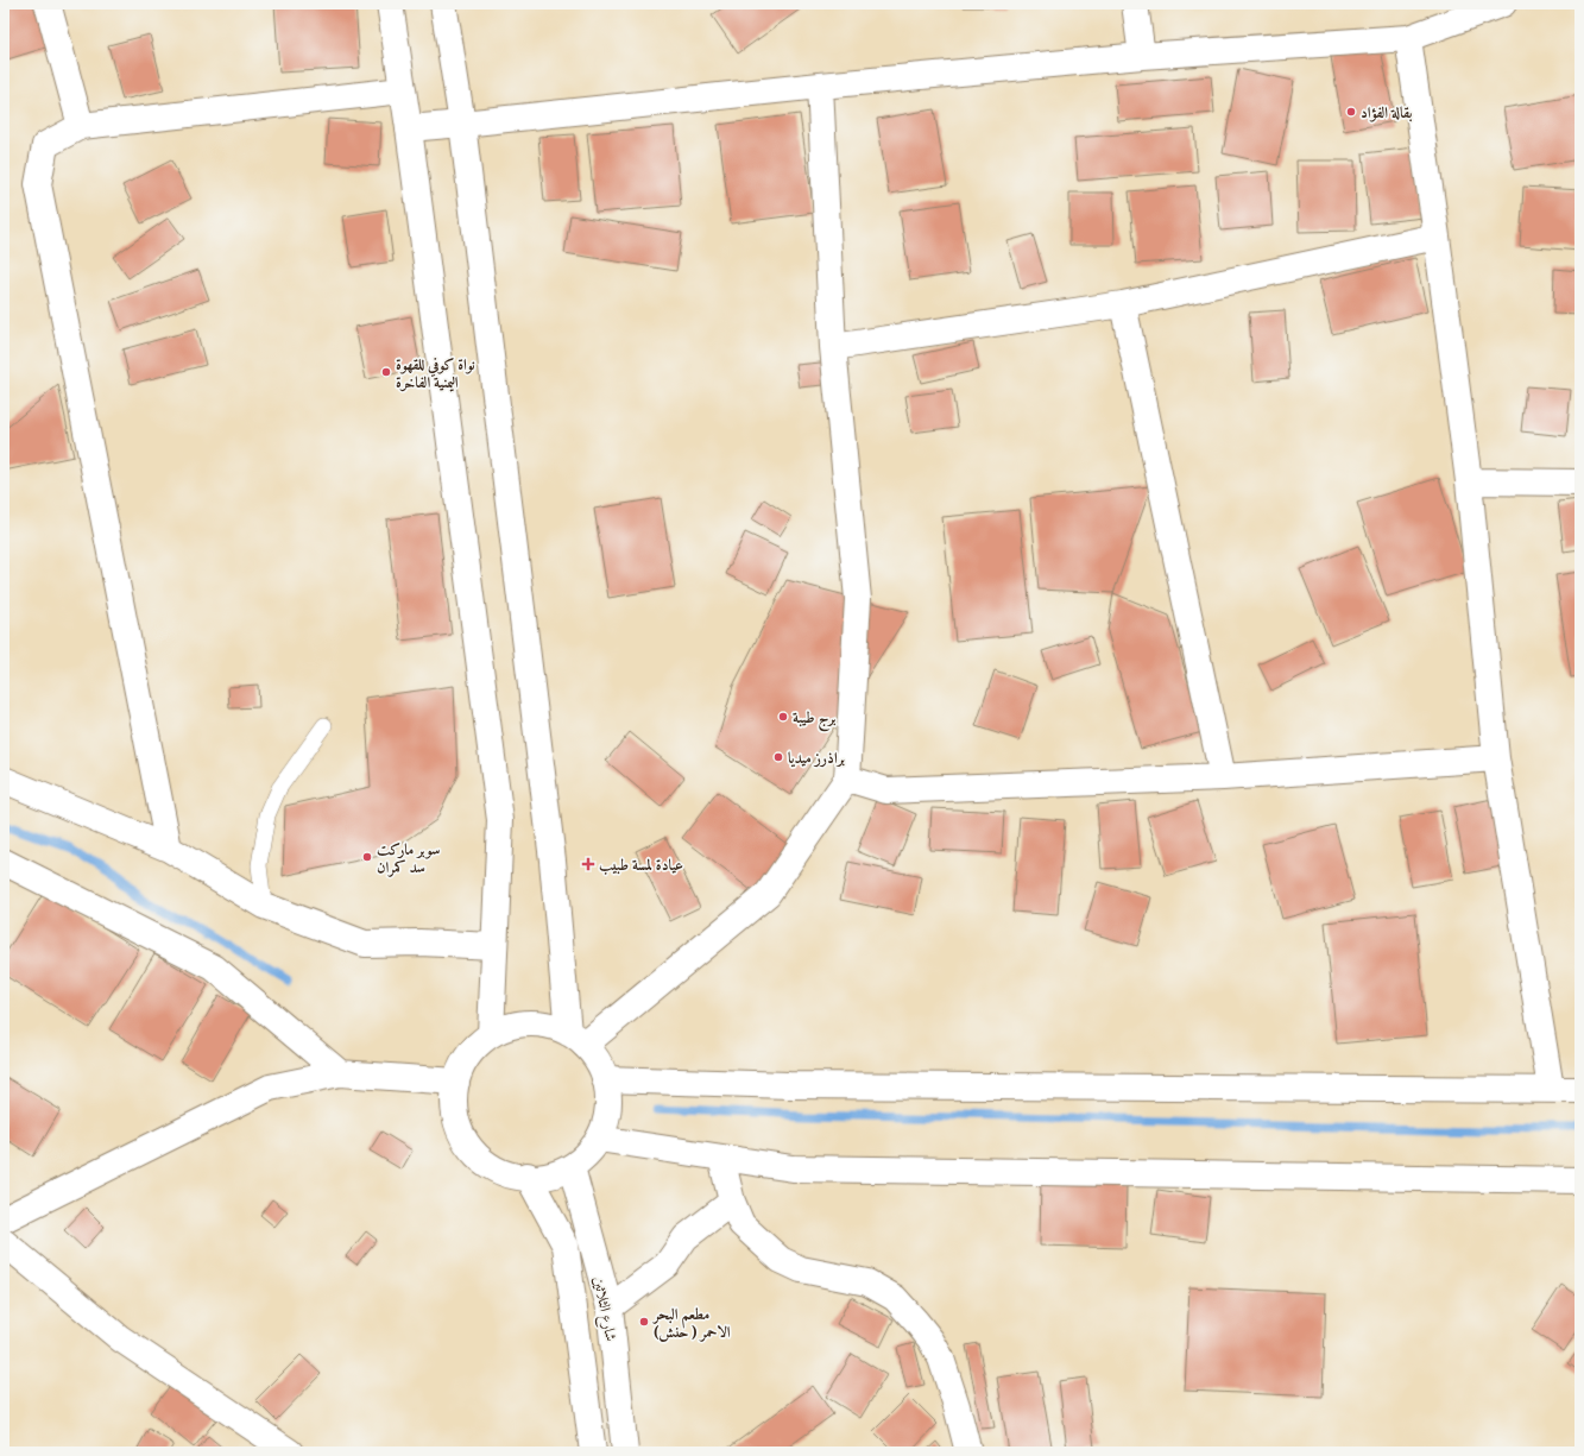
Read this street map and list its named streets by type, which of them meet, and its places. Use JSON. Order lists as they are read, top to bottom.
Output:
{
  "streets": {
    "street": ["شارع الثلاثين"]
  },
  "places": {
    "other": [
      "بقالة الفؤاد",
      "نواة كوفي للقهوة اليمنية الفاخرة",
      "برج طيبة",
      "براذرز ميديا",
      "سوبر ماركت سد كمران",
      "مطعم البحر الاحمر ( حنش)"
    ],
    "health": ["عيادة لمسة طبيب"]
  }
}
